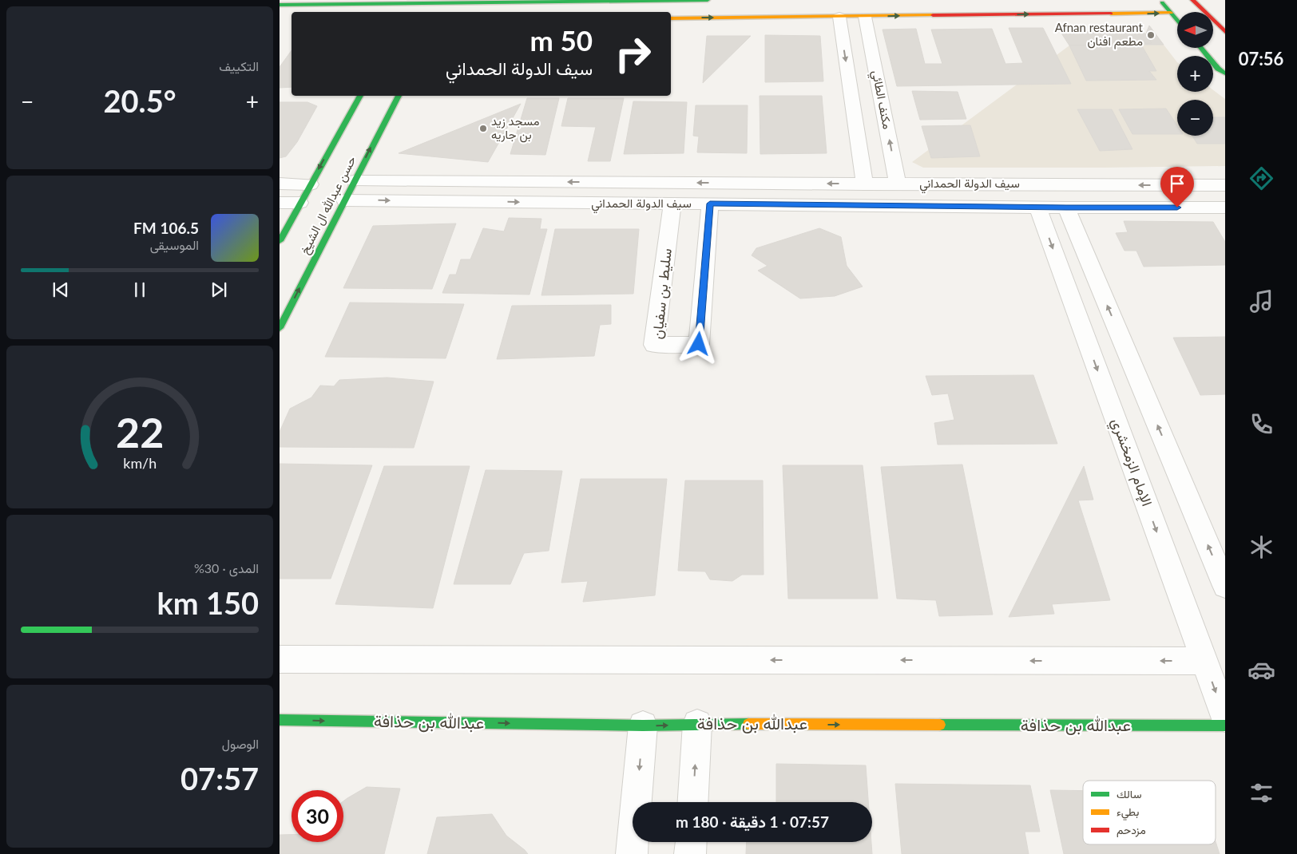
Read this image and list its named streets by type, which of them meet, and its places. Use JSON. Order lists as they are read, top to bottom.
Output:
{
  "streets": {
    "street": [
      "مكنف الطائي",
      "سيف الدولة الحمداني",
      "حسن عبدالله ال الشيخ",
      "سليط بن سفيان",
      "الإمام الزمخشري",
      "عبدالله بن حذافة"
    ]
  },
  "crossings": [
    ["مكنف الطائي", "سيف الدولة الحمداني"],
    ["سيف الدولة الحمداني", "حسن عبدالله ال الشيخ"],
    ["سيف الدولة الحمداني", "سليط بن سفيان"],
    ["سيف الدولة الحمداني", "الإمام الزمخشري"]
  ],
  "places": ["Afnan restaurant مطعم افنان", "مسجد زيد بن جاريه"],
  "legend": ["سالك", "بطيء", "مزدحم"],
  "north": "left",
  "page": {
    "tabs": "07:56",
    "tile": [
      "التكييف",
      ["المدى · 30%", "150 km"],
      ["الوصول", "07:57"]
    ],
    "map_buttons": ["+", "−"],
    "turn": ["50 m", "سيف الدولة الحمداني"],
    "heat": ["−", "20.5°", "+"],
    "song": ["106.5 FM", "الموسيقى"],
    "limit": "30",
    "trip": "07:57 · 1 دقيقة · 180 m",
    "gauge": ["22", "km/h"]
  }
}
